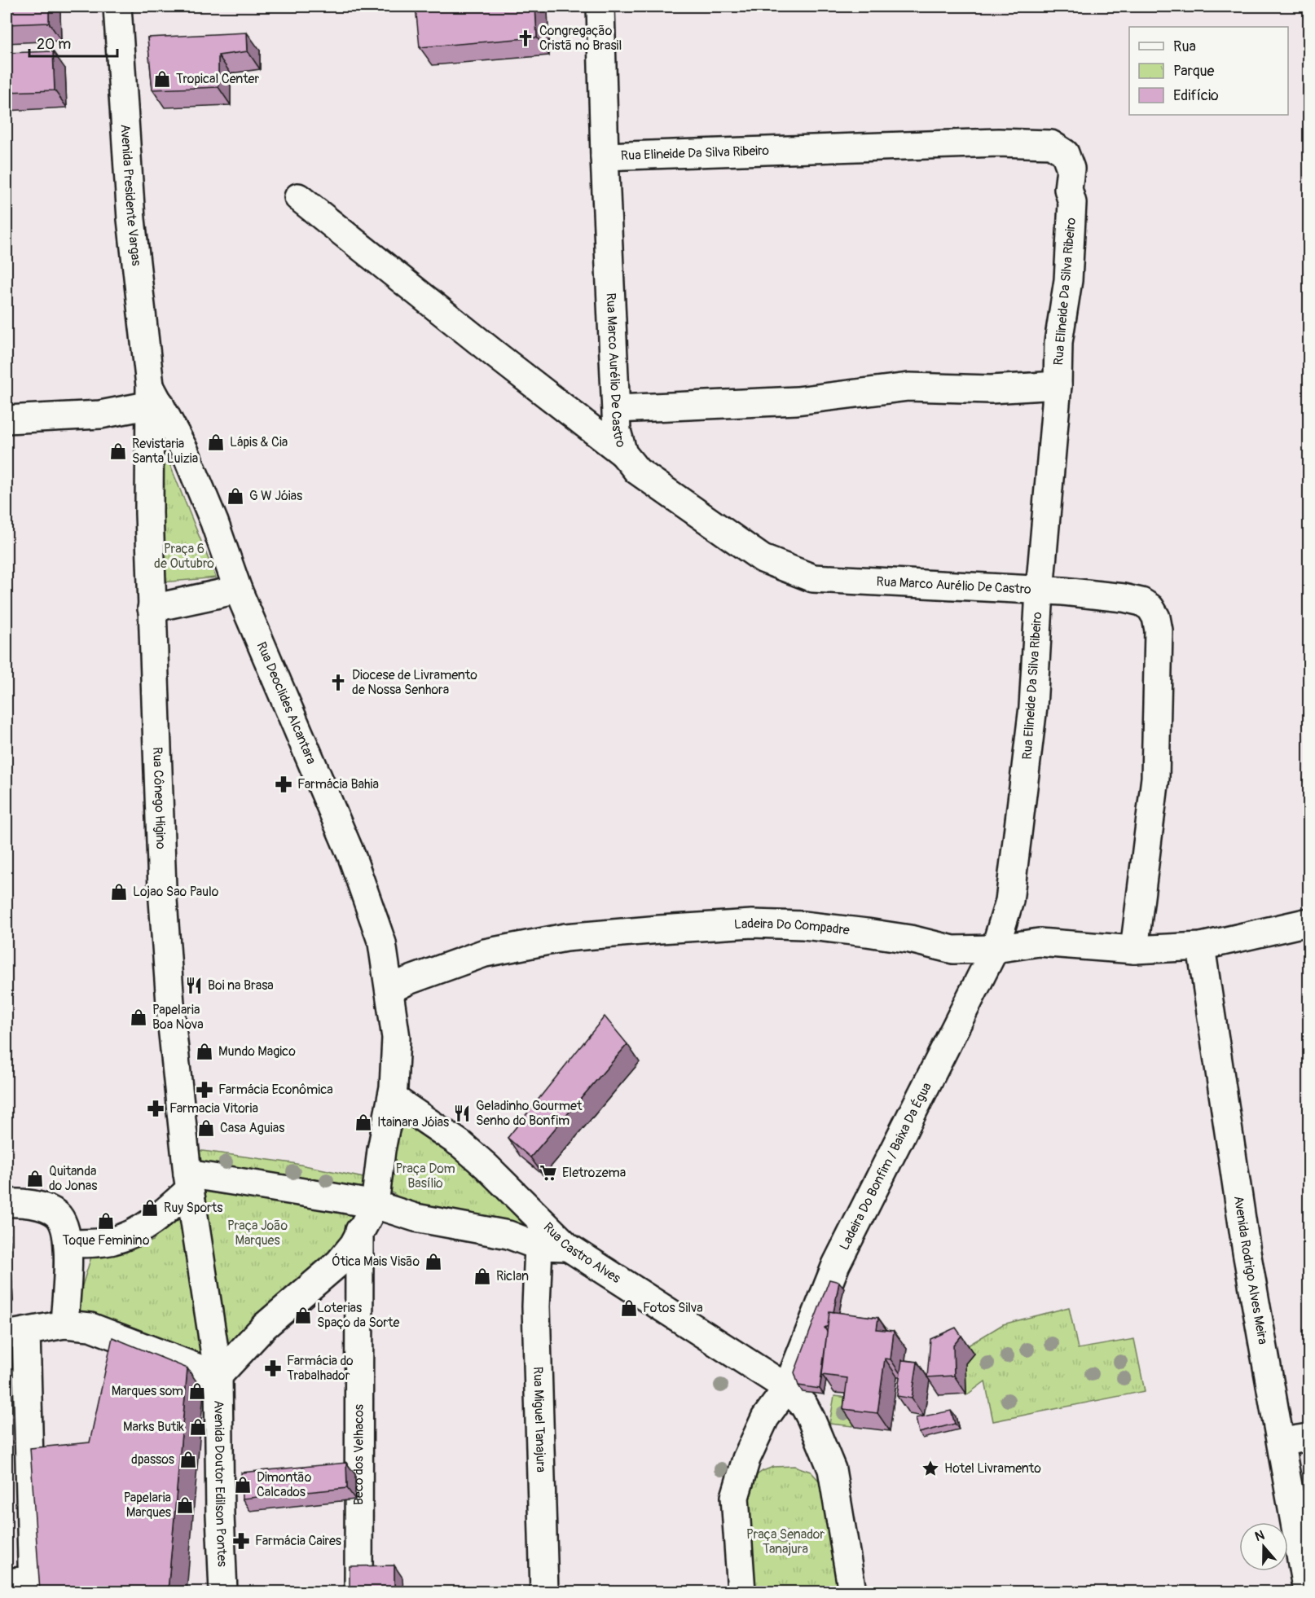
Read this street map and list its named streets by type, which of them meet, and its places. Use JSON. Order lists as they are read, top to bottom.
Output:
{
  "streets": {
    "street": [
      "Rua Elineide Da Silva Ribeiro",
      "Avenida Presidente Vargas",
      "Rua Marco Aurélio De Castro",
      "Rua Deoclides Alcantara",
      "Rua Cônego Higino",
      "Ladeira Do Compadre",
      "Ladeira Do Bonfim / Baixa Da Égua",
      "Rua Castro Alves",
      "Avenida Rodrigo Alves Meira",
      "Rua Miguel Tanajura",
      "Beco dos Velhacos",
      "Avenida Doutor Edilson Pontes"
    ]
  },
  "crossings": [
    ["Rua Elineide Da Silva Ribeiro", "Rua Marco Aurélio De Castro"],
    ["Rua Elineide Da Silva Ribeiro", "Ladeira Do Compadre"],
    ["Rua Elineide Da Silva Ribeiro", "Ladeira Do Bonfim / Baixa Da Égua"],
    ["Avenida Presidente Vargas", "Rua Deoclides Alcantara"],
    ["Avenida Presidente Vargas", "Rua Cônego Higino"],
    ["Rua Marco Aurélio De Castro", "Ladeira Do Compadre"],
    ["Rua Deoclides Alcantara", "Rua Cônego Higino"],
    ["Rua Deoclides Alcantara", "Ladeira Do Compadre"],
    ["Rua Deoclides Alcantara", "Rua Castro Alves"],
    ["Ladeira Do Compadre", "Ladeira Do Bonfim / Baixa Da Égua"],
    ["Ladeira Do Compadre", "Avenida Rodrigo Alves Meira"],
    ["Ladeira Do Bonfim / Baixa Da Égua", "Rua Castro Alves"]
  ],
  "parks": [
    "Praça 6 de Outubro",
    "Praça Dom Basílio",
    "Praça João Marques",
    "Praça Senador Tanajura"
  ],
  "places": {
    "church": ["Congregação Cristã no Brasil", "Diocese de Livramento de Nossa Senhora"],
    "shop": [
      "Tropical Center",
      "Lápis & Cia",
      "Revistaria Santa Luizia",
      "G W Jóias",
      "Lojao Sao Paulo",
      "Papelaria Boa Nova",
      "Mundo Magico",
      "Itainara Jóias",
      "Casa Aguias",
      "Quitanda do Jonas",
      "Ruy Sports",
      "Toque Feminino",
      "Ótica Mais Visão",
      "Riclan",
      "Fotos Silva",
      "Loterias Spaço da Sorte",
      "Marques som",
      "Marks Butik",
      "dpassos",
      "Dimontão Calcados",
      "Papelaria Marques"
    ],
    "pharmacy": [
      "Farmácia Bahia",
      "Farmácia Econômica",
      "Farmacia Vitoria",
      "Farmácia do Trabalhador",
      "Farmácia Caires"
    ],
    "restaurant": ["Boi na Brasa", "Geladinho Gourmet Senho do Bonfim"],
    "supermarket": ["Eletrozema"],
    "place": ["Hotel Livramento"]
  },
  "legend": ["Rua", "Parque", "Edifício"],
  "scale_bar": "20 m",
  "north": "top"
}
